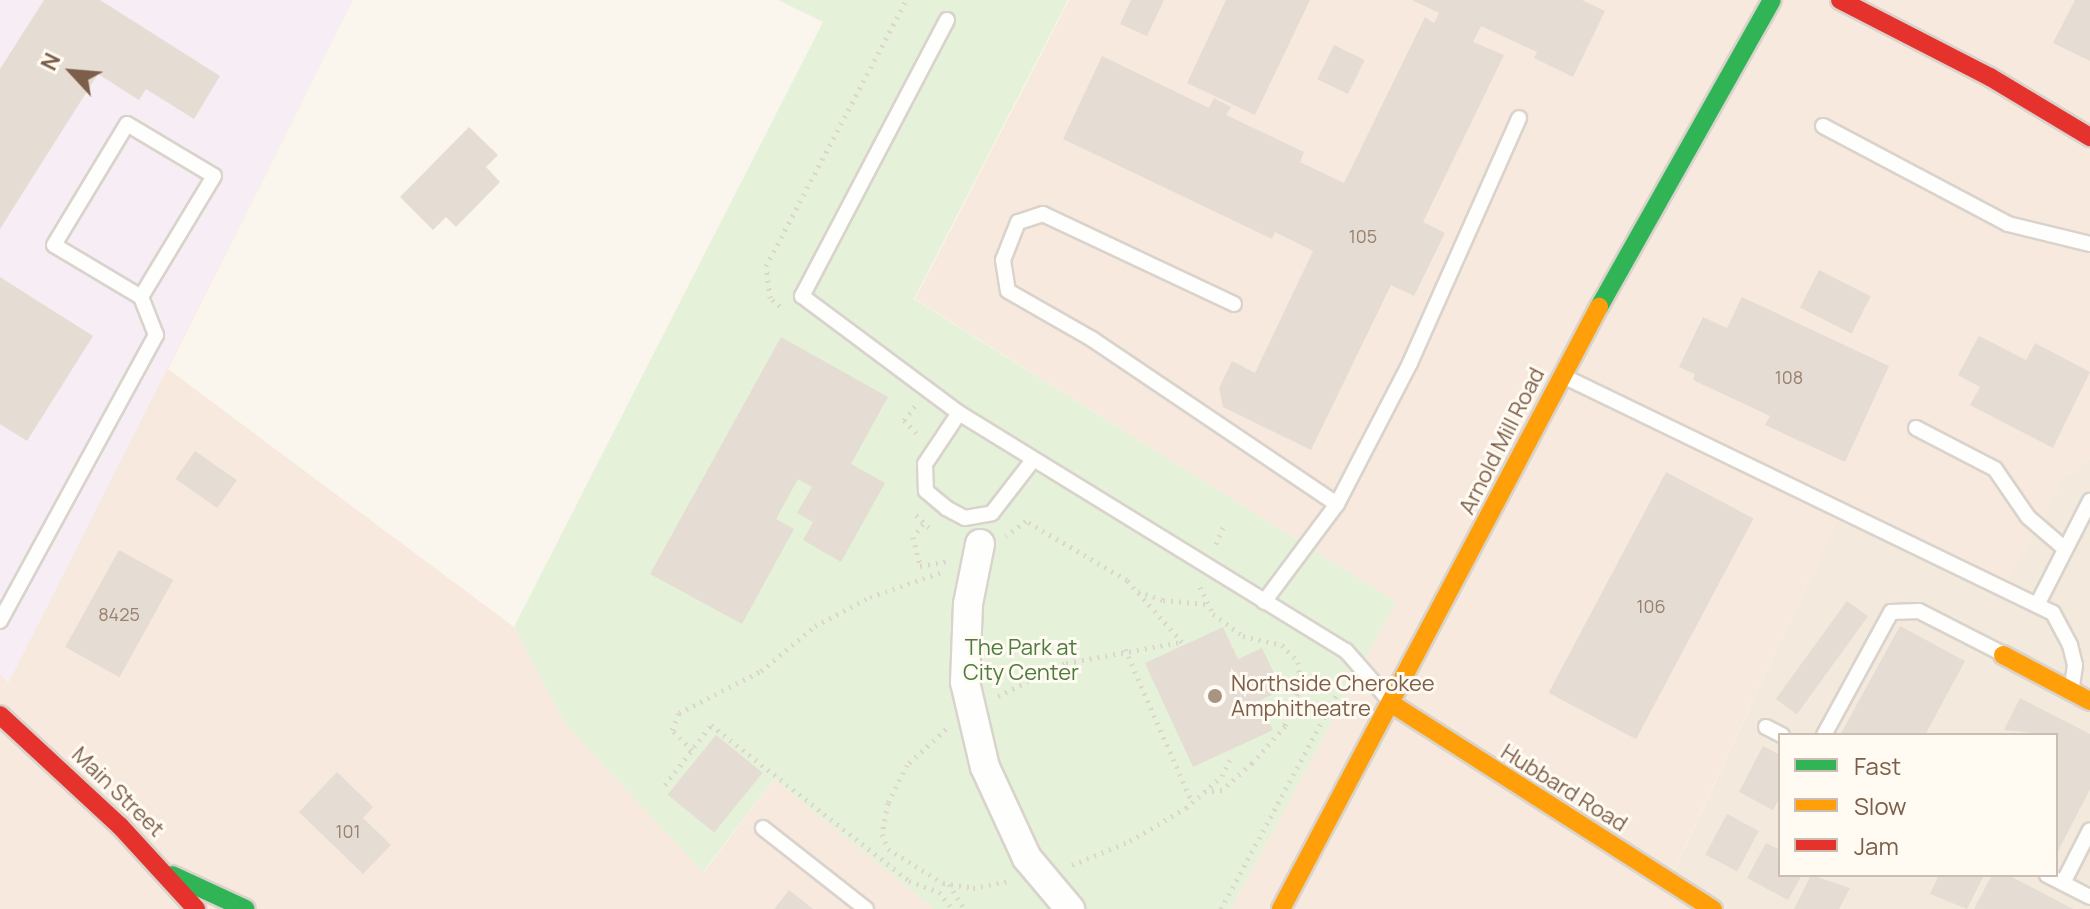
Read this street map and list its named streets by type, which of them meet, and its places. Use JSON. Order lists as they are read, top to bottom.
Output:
{
  "streets": {
    "main road": ["Arnold Mill Road", "Hubbard Road", "Main Street"]
  },
  "crossings": [
    ["Arnold Mill Road", "Hubbard Road"]
  ],
  "parks": ["The Park at City Center"],
  "places": ["Northside Cherokee Amphitheatre"],
  "house_numbers": [
    "105",
    "108",
    "106",
    "8425",
    "101"
  ],
  "legend": ["Fast", "Slow", "Jam"],
  "north": "top left"
}
